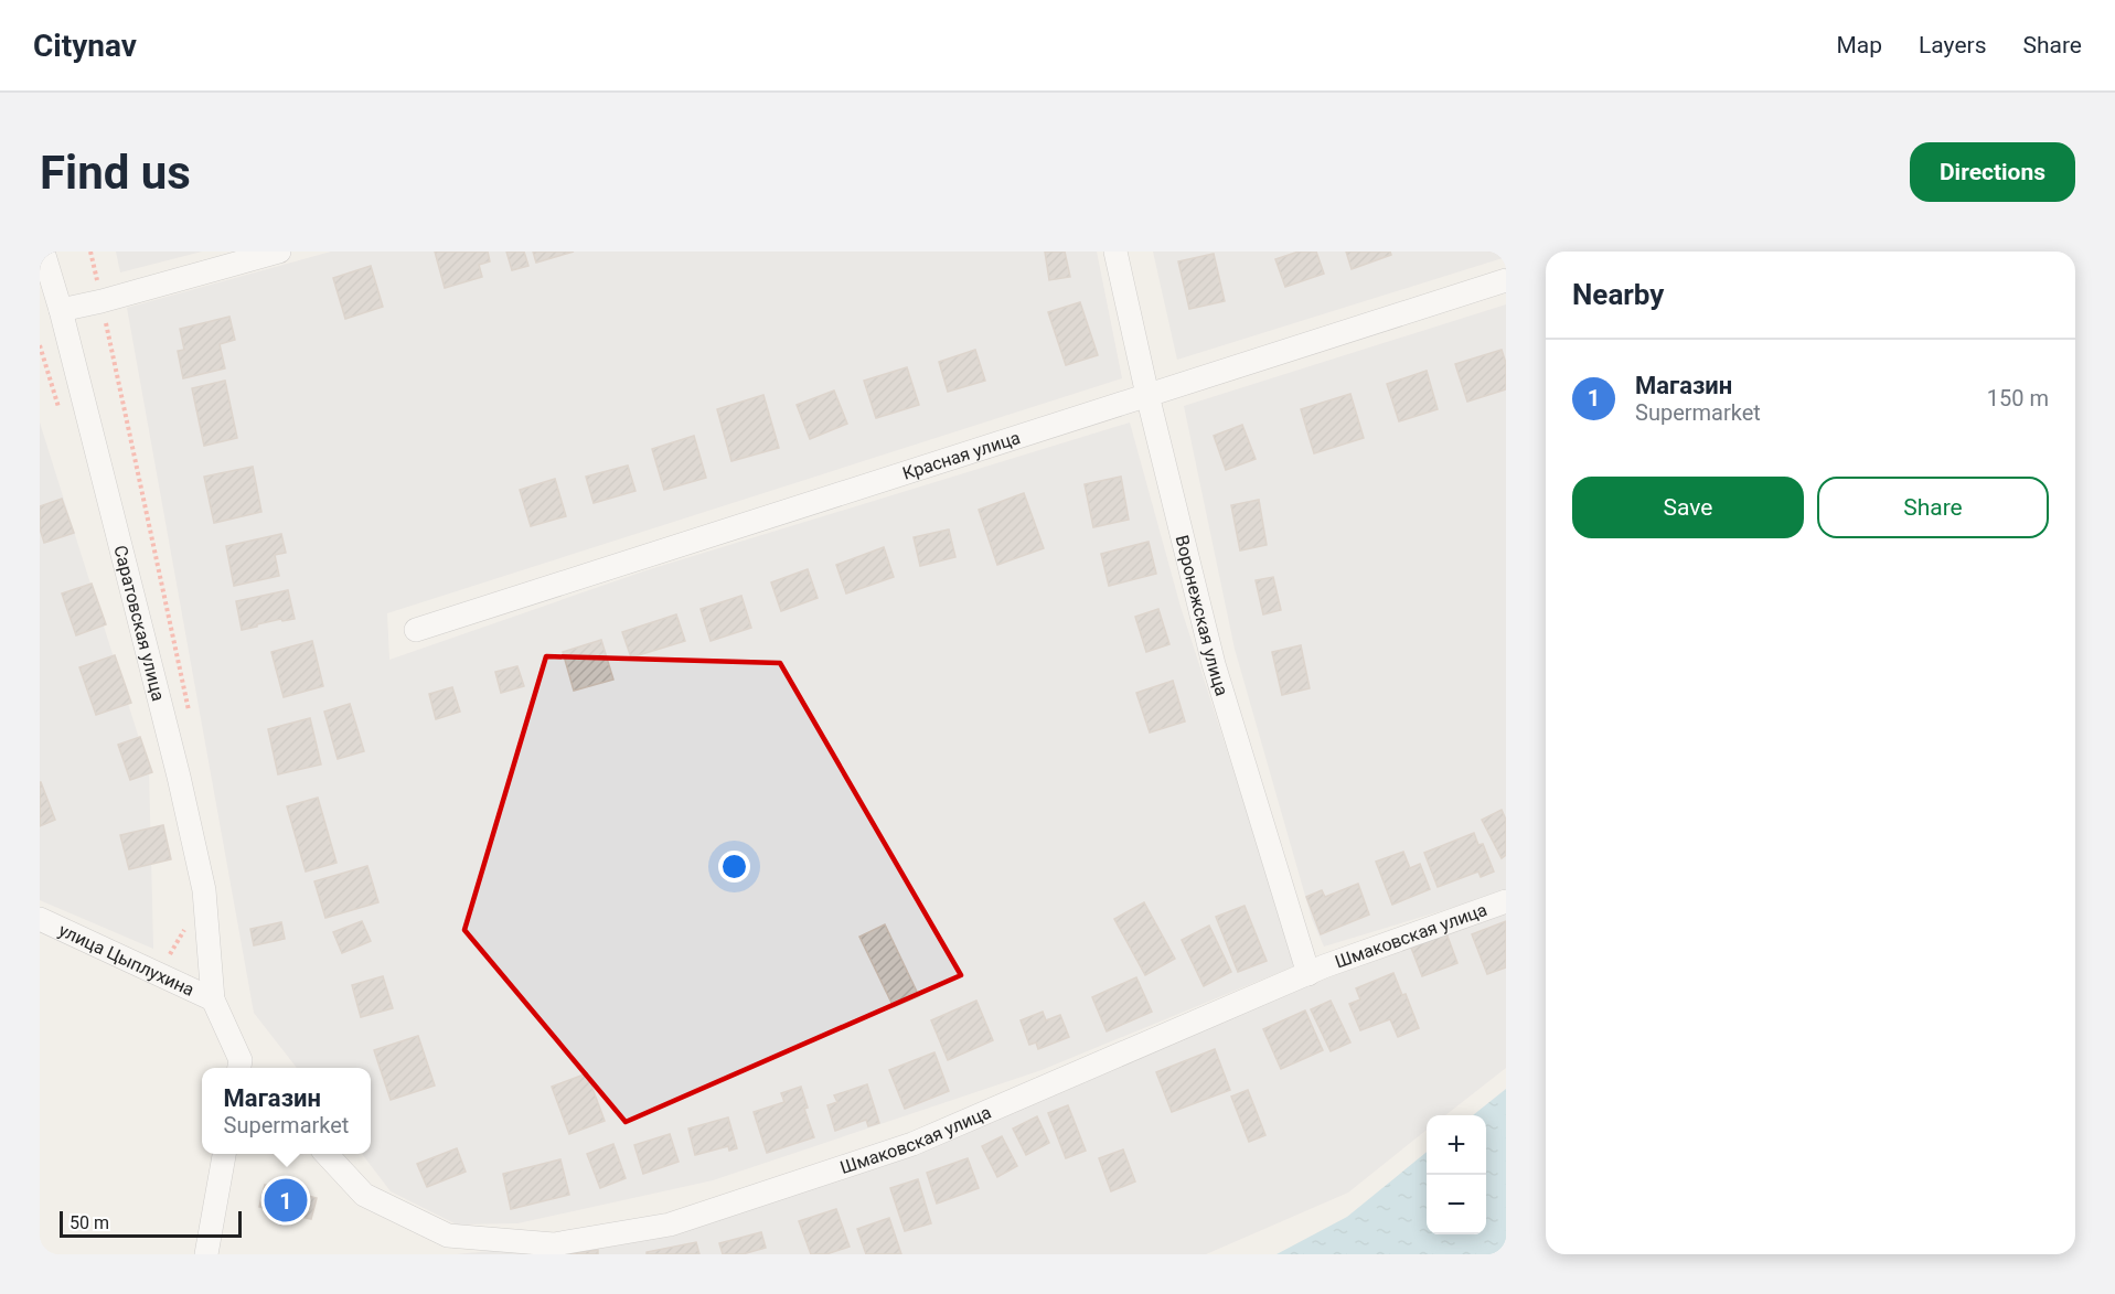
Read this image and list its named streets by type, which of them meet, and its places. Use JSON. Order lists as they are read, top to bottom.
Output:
{
  "streets": {
    "street": [
      "Красная улица",
      "Воронежская улица",
      "Саратовская улица",
      "Шмаковская улица",
      "улица Цыплухина"
    ]
  },
  "crossings": [
    ["Красная улица", "Воронежская улица"],
    ["Воронежская улица", "Шмаковская улица"],
    ["Саратовская улица", "улица Цыплухина"]
  ],
  "scale_bar": "50 m",
  "page": {
    "header": "Citynav",
    "nav": ["Map", "Layers", "Share"],
    "buttons": [
      "Directions",
      ["Save", "Share"]
    ],
    "title": "Find us",
    "heading": "Nearby",
    "list": [
      {
        "mark": "1",
        "name": "Магазин",
        "note": "Supermarket",
        "value": "150 m"
      }
    ],
    "popup": ["Магазин", "Supermarket"],
    "map_buttons": ["+", "−"],
    "pins": "1",
    "scale": "50 m"
  }
}
